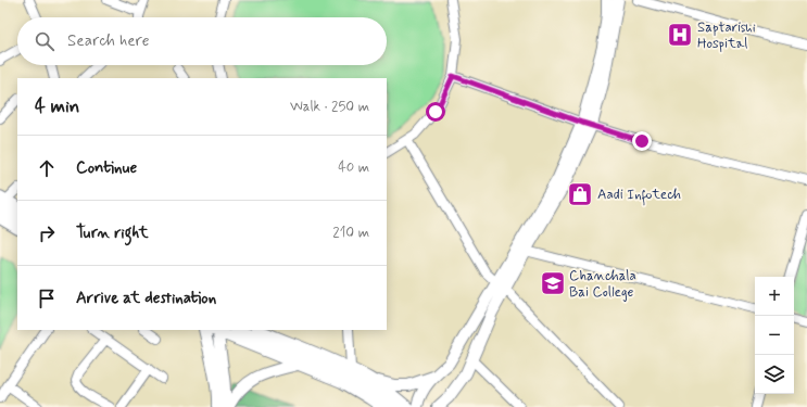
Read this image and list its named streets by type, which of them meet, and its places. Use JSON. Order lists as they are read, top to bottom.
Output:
{
  "places": {
    "hospital": ["Saptarishi Hospital"],
    "shop": ["Aadi Infotech"],
    "school or university": ["Chanchala Bai College"]
  },
  "page": {
    "search": "Search here",
    "heading": ["4 min", "Walk · 250 m"],
    "list": [
      ["Continue", "40 m"],
      ["Turn right", "210 m"],
      "Arrive at destination"
    ],
    "map_buttons": ["+", "−"]
  }
}
